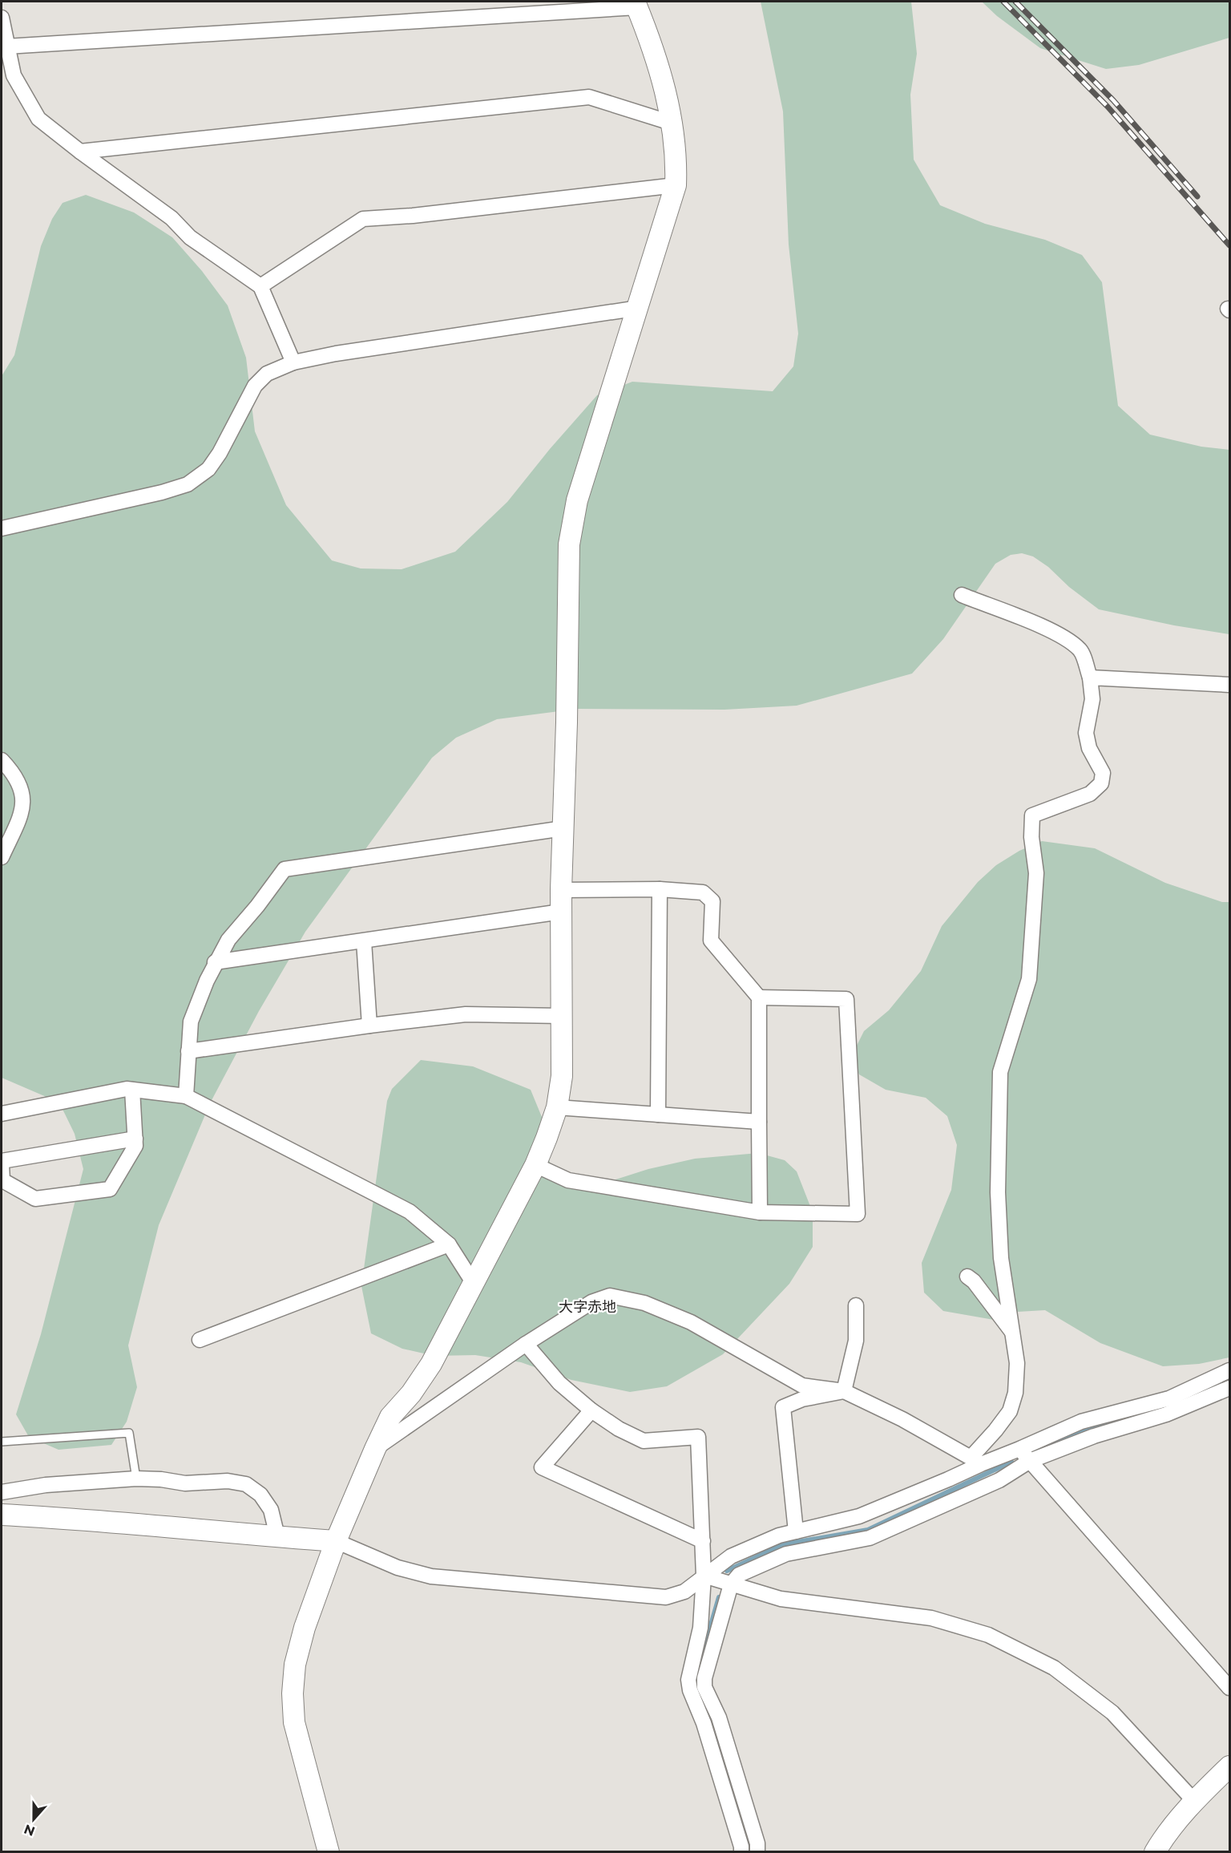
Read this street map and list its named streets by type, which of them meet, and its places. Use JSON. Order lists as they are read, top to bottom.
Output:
{
  "districts": ["大字赤地"],
  "north": "bottom"
}
